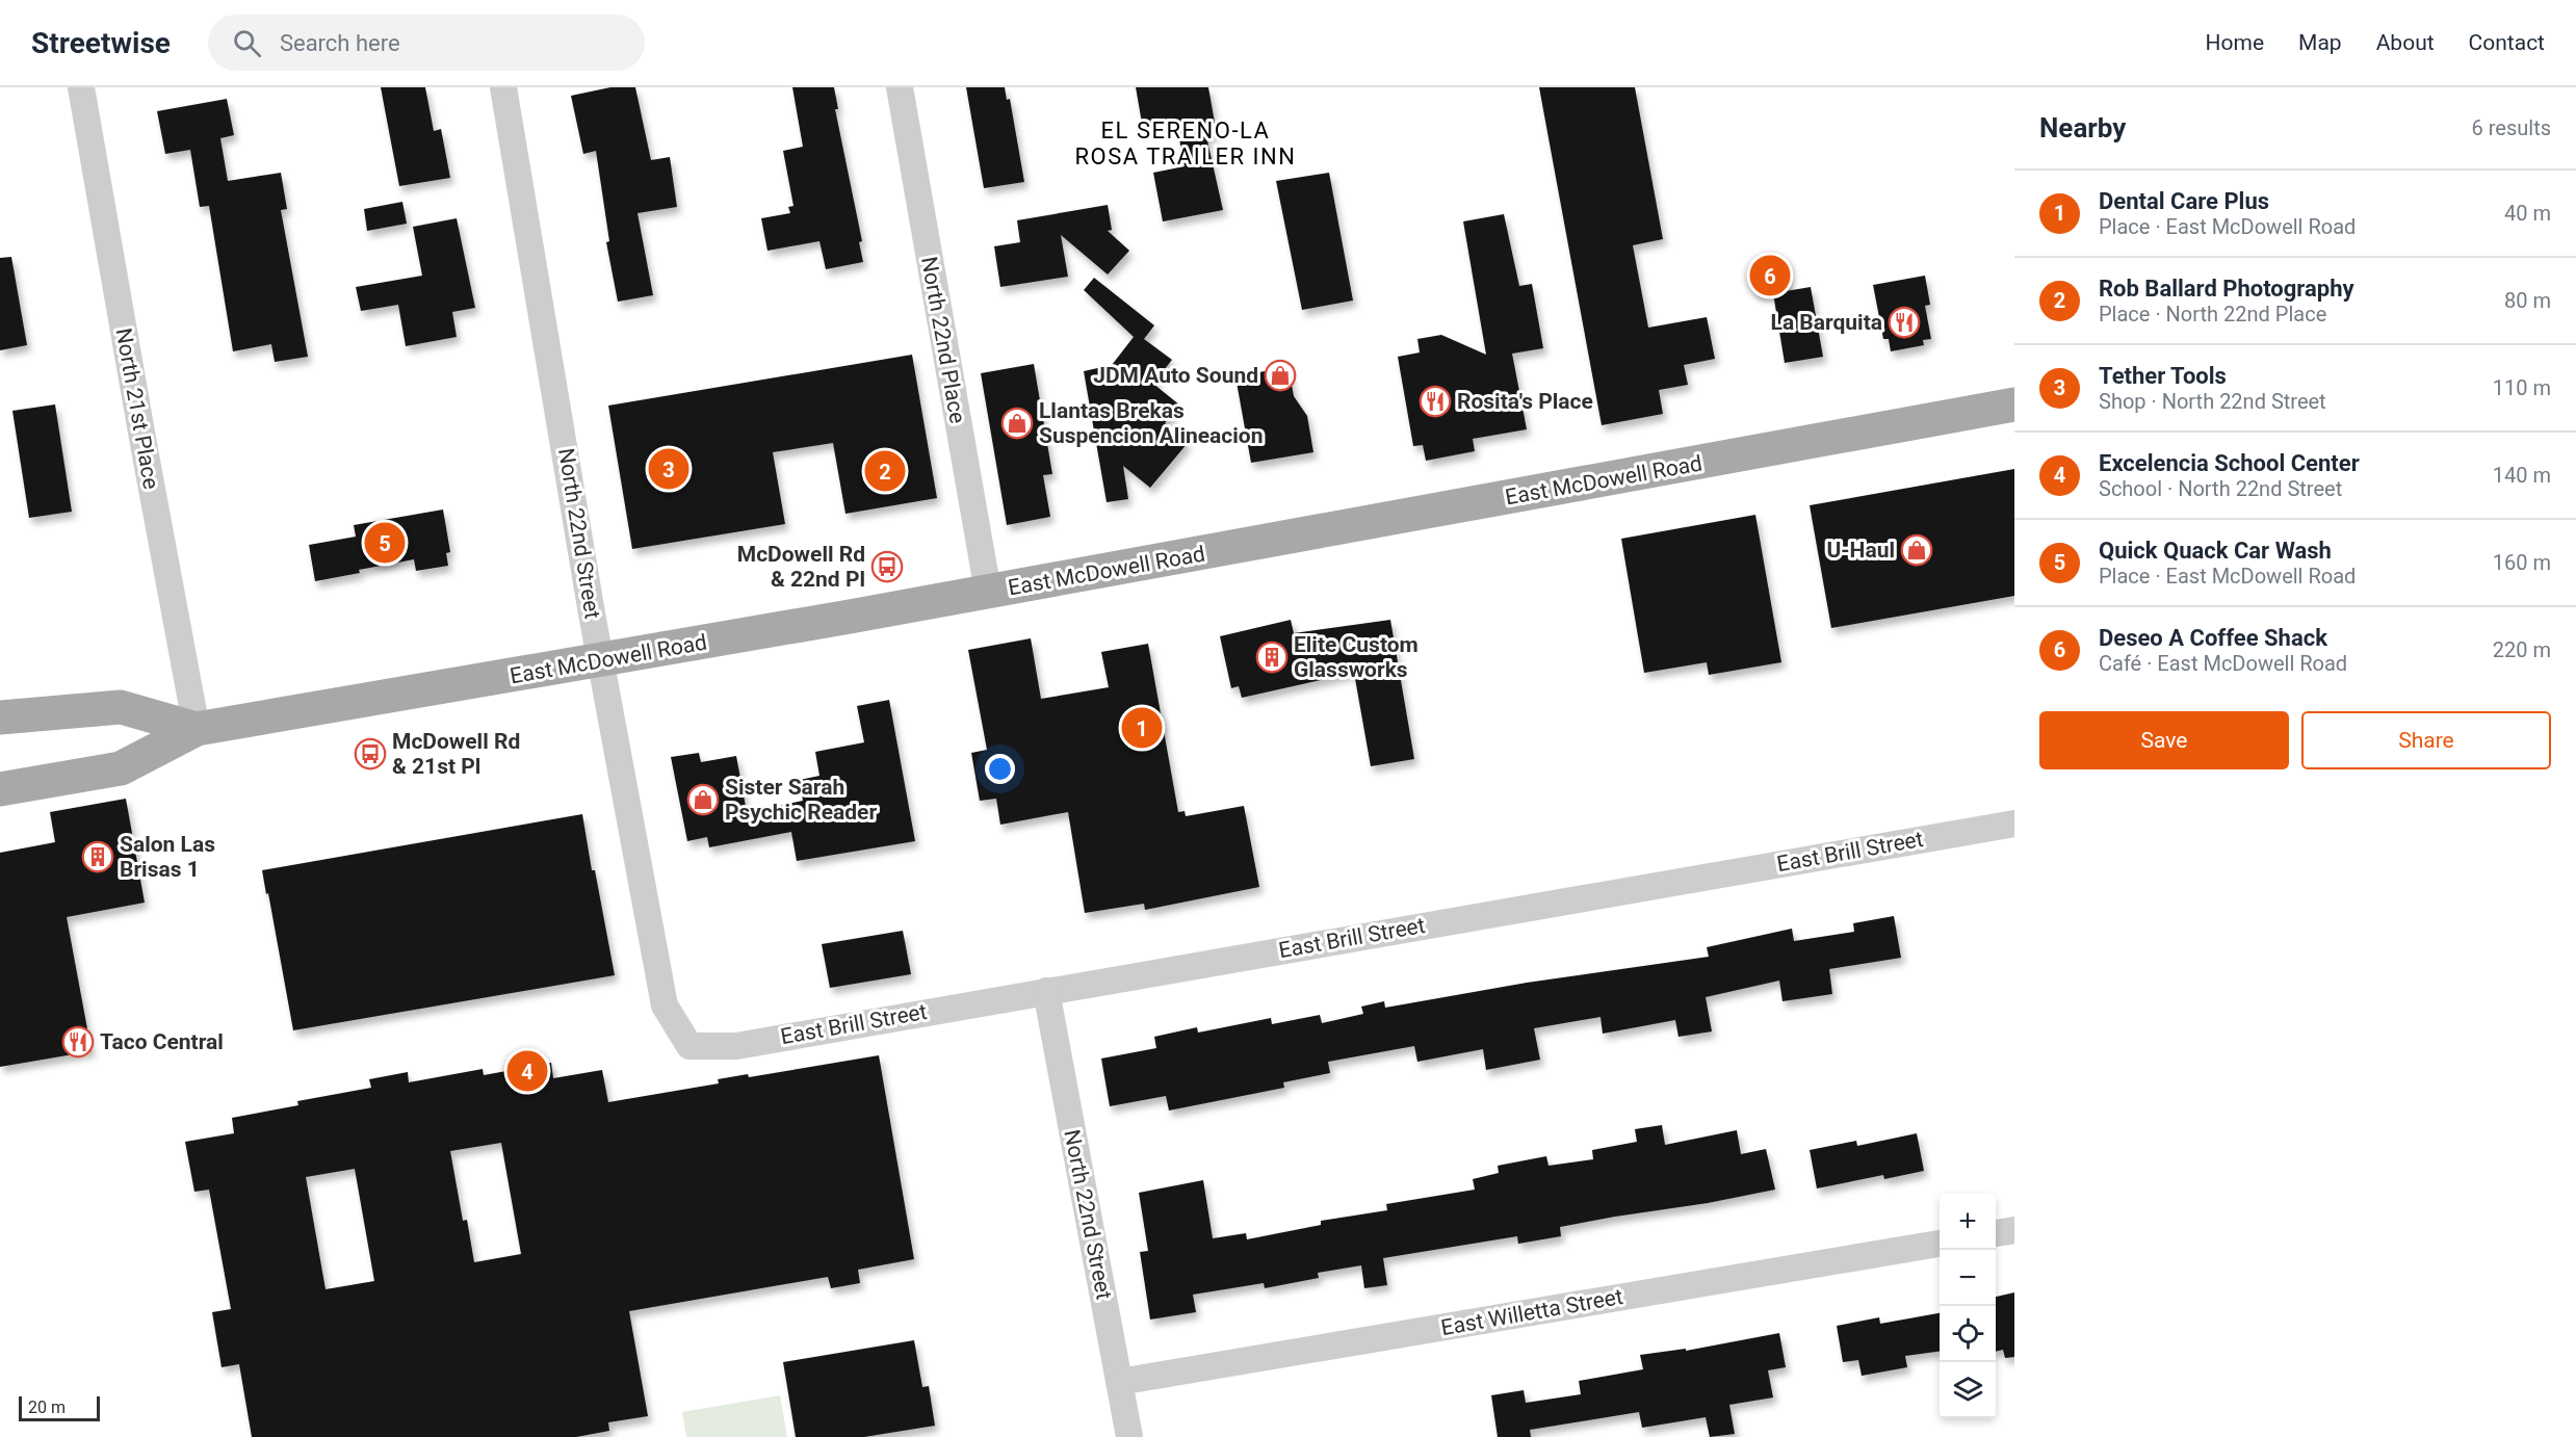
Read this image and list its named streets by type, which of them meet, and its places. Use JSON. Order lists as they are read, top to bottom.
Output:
{
  "streets": {
    "main road": ["East McDowell Road"],
    "street": [
      "North 22nd Place",
      "North 21st Place",
      "North 22nd Street",
      "East Brill Street",
      "East Willetta Street"
    ]
  },
  "crossings": [
    ["North 22nd Place", "East McDowell Road"],
    ["North 21st Place", "East McDowell Road"],
    ["East McDowell Road", "North 22nd Street"],
    ["North 22nd Street", "East Brill Street"],
    ["North 22nd Street", "East Willetta Street"]
  ],
  "districts": ["EL SERENO-LA ROSA TRAILER INN"],
  "places": {
    "restaurant": ["La Barquita", "Rosita's Place", "Taco Central"],
    "shop": [
      "JDM Auto Sound",
      "Llantas Brekas Suspencion Alineacion",
      "U-Haul",
      "Sister Sarah Psychic Reader"
    ],
    "bus stop": ["McDowell Rd & 22nd Pl", "McDowell Rd & 21st Pl"],
    "building": ["Elite Custom Glassworks", "Salon Las Brisas 1"]
  },
  "scale_bar": "20 m",
  "page": {
    "header": "Streetwise",
    "search": "Search here",
    "nav": [
      "Home",
      "Map",
      "About",
      "Contact"
    ],
    "heading": ["Nearby", "6 results"],
    "list": [
      {
        "mark": "1",
        "name": "Dental Care Plus",
        "note": "Place · East McDowell Road",
        "value": "40 m"
      },
      {
        "mark": "2",
        "name": "Rob Ballard Photography",
        "note": "Place · North 22nd Place",
        "value": "80 m"
      },
      {
        "mark": "3",
        "name": "Tether Tools",
        "note": "Shop · North 22nd Street",
        "value": "110 m"
      },
      {
        "mark": "4",
        "name": "Excelencia School Center",
        "note": "School · North 22nd Street",
        "value": "140 m"
      },
      {
        "mark": "5",
        "name": "Quick Quack Car Wash",
        "note": "Place · East McDowell Road",
        "value": "160 m"
      },
      {
        "mark": "6",
        "name": "Deseo A Coffee Shack",
        "note": "Café · East McDowell Road",
        "value": "220 m"
      }
    ],
    "pins": [
      "6",
      "3",
      "2",
      "5",
      "1",
      "4"
    ],
    "buttons": ["Save", "Share"],
    "map_buttons": ["+", "−"],
    "scale": "20 m"
  }
}
